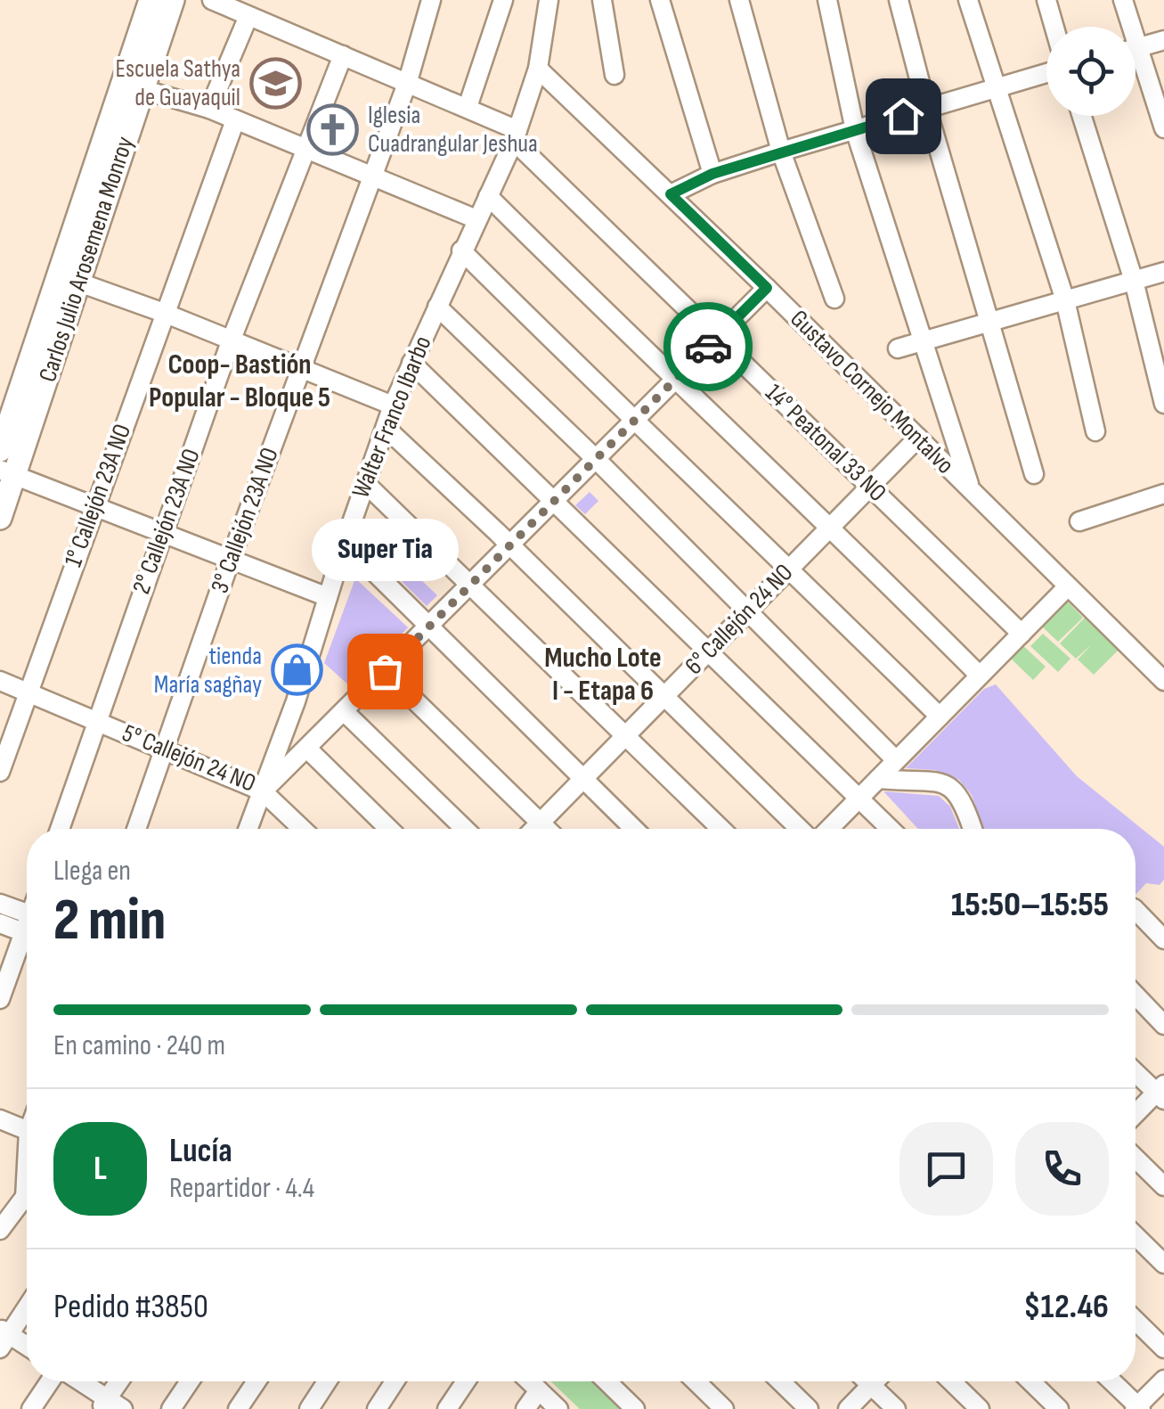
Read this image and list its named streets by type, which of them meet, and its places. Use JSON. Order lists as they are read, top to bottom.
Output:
{
  "streets": {
    "main road": ["Carlos Julio Arosemena Monroy"],
    "street": [
      "Gustavo Cornejo Montalvo",
      "Walter Franco Ibarbo",
      "14° Peatonal 33 NO",
      "1° Callejón 23A NO",
      "3° Callejón 23A NO",
      "2° Callejón 23A NO",
      "6° Callejón 24 NO",
      "5° Callejón 24 NO"
    ]
  },
  "crossings": [
    ["Gustavo Cornejo Montalvo", "Walter Franco Ibarbo"],
    ["Gustavo Cornejo Montalvo", "6° Callejón 24 NO"],
    ["Gustavo Cornejo Montalvo", "5° Callejón 24 NO"],
    ["Walter Franco Ibarbo", "14° Peatonal 33 NO"],
    ["Walter Franco Ibarbo", "5° Callejón 24 NO"],
    ["14° Peatonal 33 NO", "3° Callejón 23A NO"],
    ["14° Peatonal 33 NO", "2° Callejón 23A NO"],
    ["14° Peatonal 33 NO", "6° Callejón 24 NO"],
    ["14° Peatonal 33 NO", "5° Callejón 24 NO"],
    ["1° Callejón 23A NO", "5° Callejón 24 NO"],
    ["3° Callejón 23A NO", "5° Callejón 24 NO"],
    ["2° Callejón 23A NO", "5° Callejón 24 NO"]
  ],
  "districts": ["Coop- Bastión Popular - Bloque 5", "Mucho Lote I - Etapa 6"],
  "places": {
    "school or university": ["Escuela Sathya de Guayaquil"],
    "church": ["Iglesia Cuadrangular Jeshua"],
    "shop": ["tienda María sagñay"],
    "other": ["Super Tia"]
  },
  "page": {
    "bubble": "Super Tia",
    "heading": ["2 min", "Llega en", "15:50–15:55"],
    "panel": [
      "Lucía",
      "Repartidor · 4.4",
      "Pedido #3850",
      "$12.46"
    ],
    "bar": "En camino · 240 m",
    "round": "L"
  }
}
